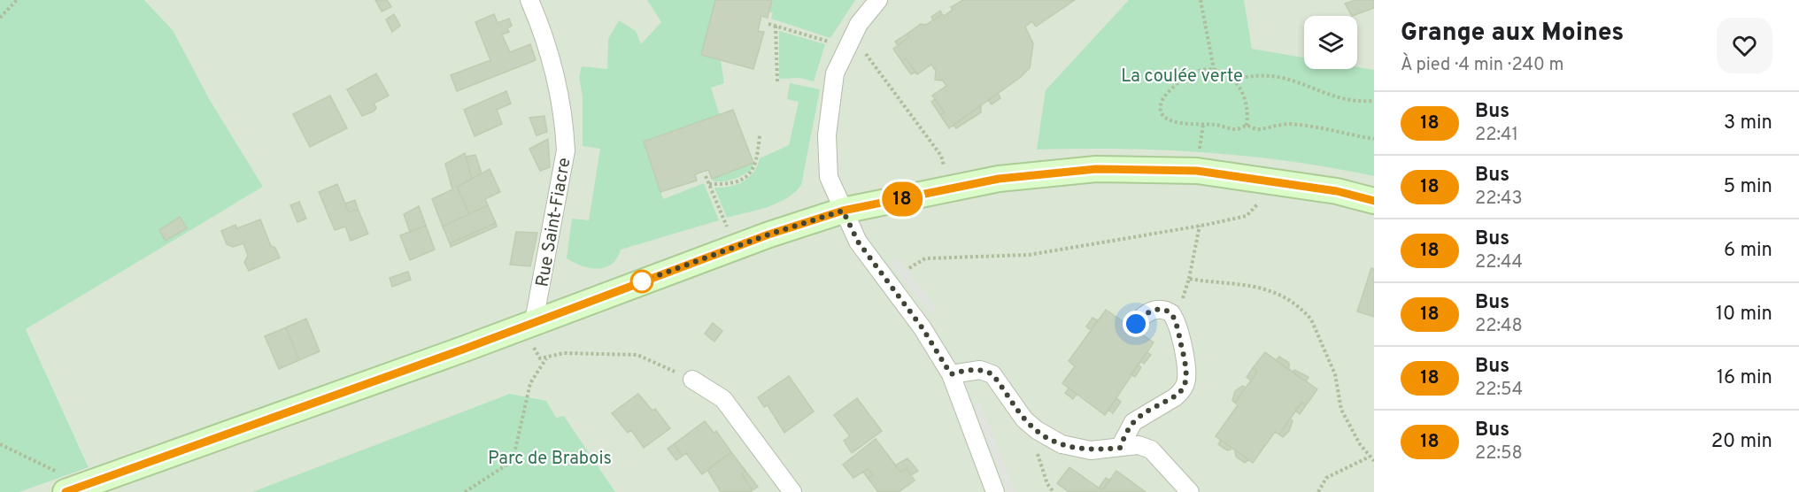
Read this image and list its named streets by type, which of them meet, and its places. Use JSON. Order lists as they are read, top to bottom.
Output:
{
  "streets": {
    "street": ["Rue Saint-Fiacre"]
  },
  "parks": ["La coulée verte", "Parc de Brabois"],
  "lines": ["bus line 18"],
  "page": {
    "on_map": "18",
    "heading": ["Grange aux Moines", "À pied · 4 min · 240 m"],
    "list": [
      {
        "mark": "18",
        "name": "Bus",
        "note": "22:41",
        "value": "3 min"
      },
      {
        "mark": "18",
        "name": "Bus",
        "note": "22:43",
        "value": "5 min"
      },
      {
        "mark": "18",
        "name": "Bus",
        "note": "22:44",
        "value": "6 min"
      },
      {
        "mark": "18",
        "name": "Bus",
        "note": "22:48",
        "value": "10 min"
      },
      {
        "mark": "18",
        "name": "Bus",
        "note": "22:54",
        "value": "16 min"
      },
      {
        "mark": "18",
        "name": "Bus",
        "note": "22:58",
        "value": "20 min"
      }
    ]
  }
}
